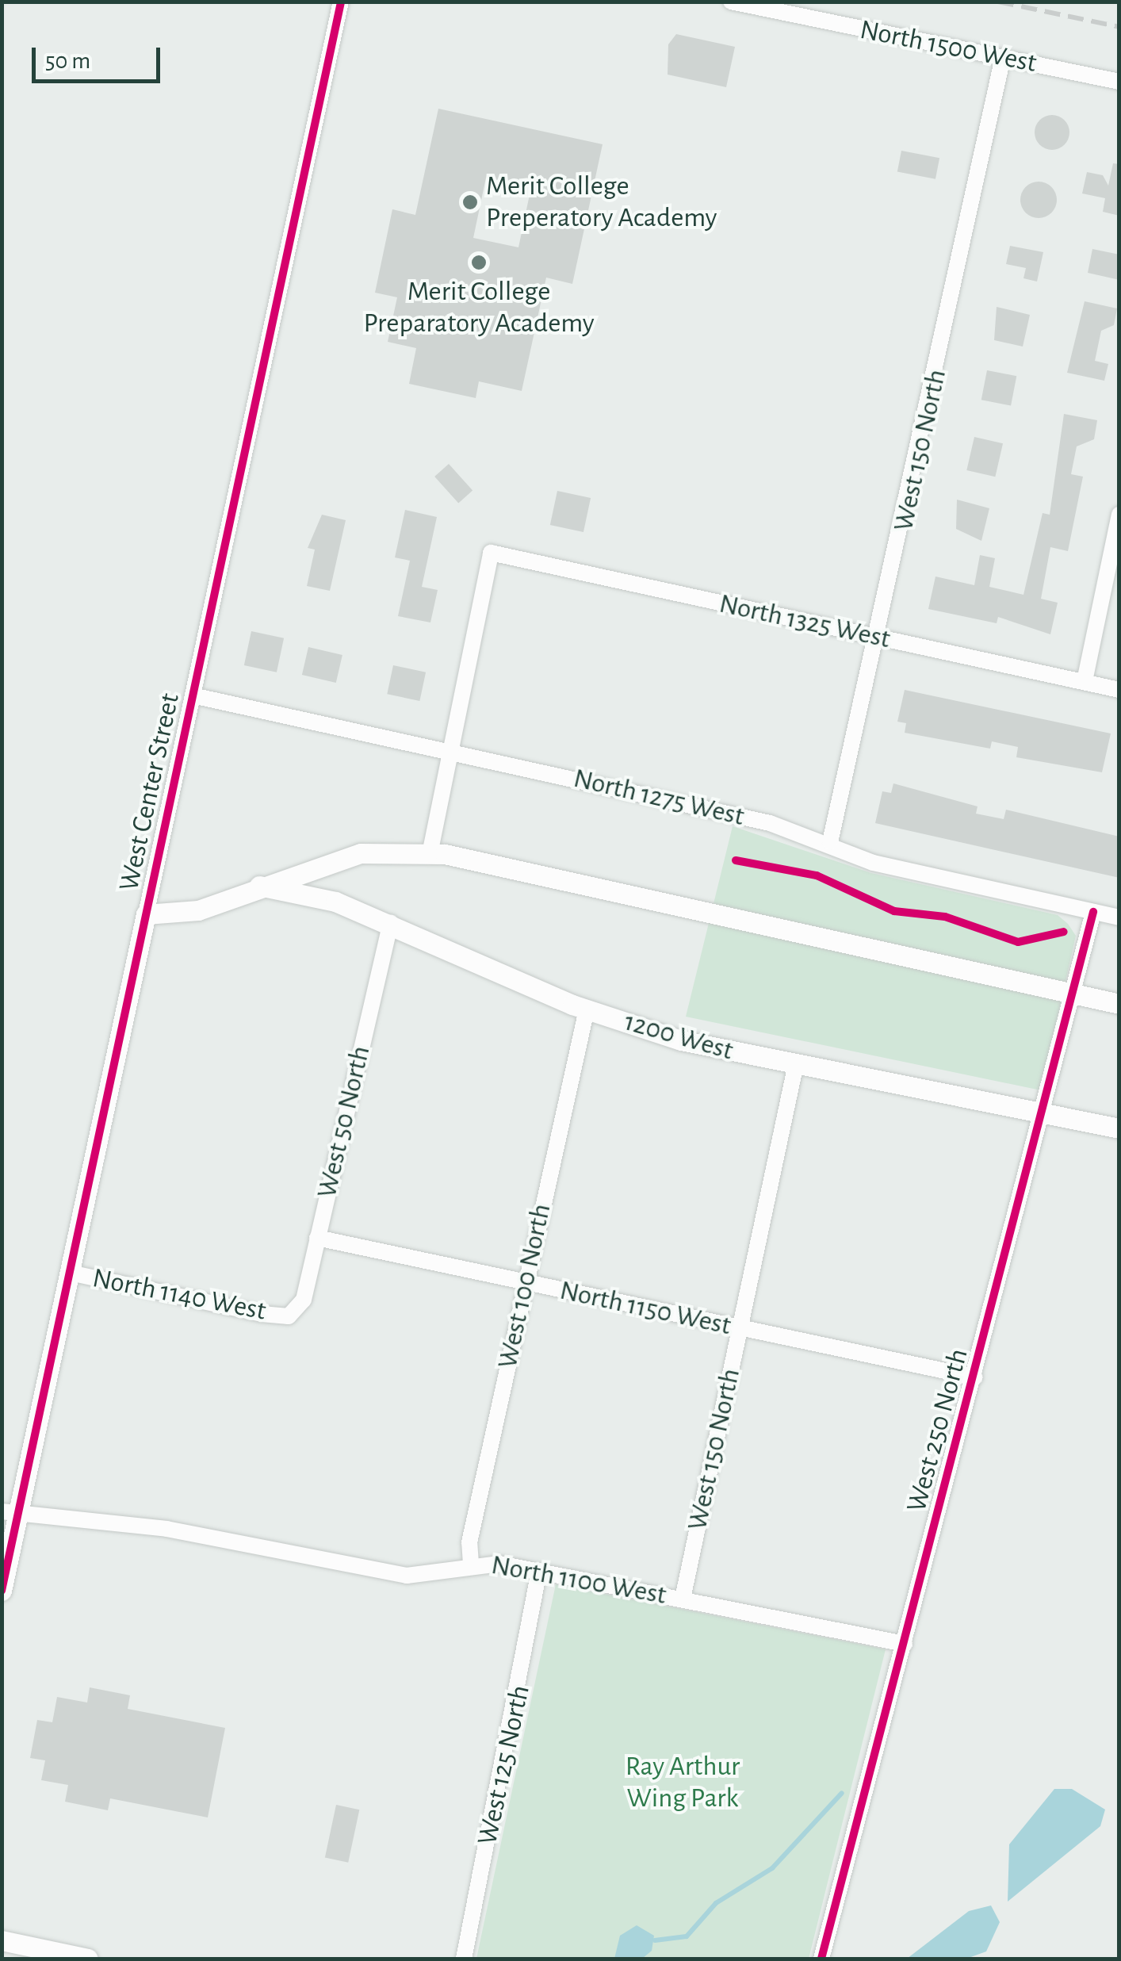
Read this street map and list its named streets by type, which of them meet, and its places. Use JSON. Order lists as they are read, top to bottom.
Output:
{
  "streets": {
    "street": [
      "North 1500 West",
      "West 150 North",
      "North 1325 West",
      "West Center Street",
      "North 1275 West",
      "1200 West",
      "West 50 North",
      "West 100 North",
      "North 1140 West",
      "North 1150 West",
      "West 250 North",
      "North 1100 West",
      "West 125 North"
    ]
  },
  "crossings": [
    ["North 1500 West", "West 150 North"],
    ["West 150 North", "North 1325 West"],
    ["West 150 North", "North 1275 West"],
    ["West 150 North", "1200 West"],
    ["West 150 North", "North 1150 West"],
    ["West 150 North", "North 1100 West"],
    ["North 1325 West", "North 1275 West"],
    ["West Center Street", "North 1275 West"],
    ["West Center Street", "North 1140 West"],
    ["West Center Street", "North 1100 West"],
    ["North 1275 West", "West 250 North"],
    ["1200 West", "West 50 North"],
    ["1200 West", "West 100 North"],
    ["1200 West", "West 250 North"],
    ["West 50 North", "North 1140 West"],
    ["West 50 North", "North 1150 West"],
    ["West 100 North", "North 1150 West"],
    ["West 100 North", "North 1100 West"],
    ["North 1150 West", "West 250 North"],
    ["West 250 North", "North 1100 West"],
    ["North 1100 West", "West 125 North"]
  ],
  "parks": ["Ray Arthur Wing Park"],
  "places": ["Merit College Preperatory Academy", "Merit College Preparatory Academy"],
  "scale_bar": "50 m"
}
